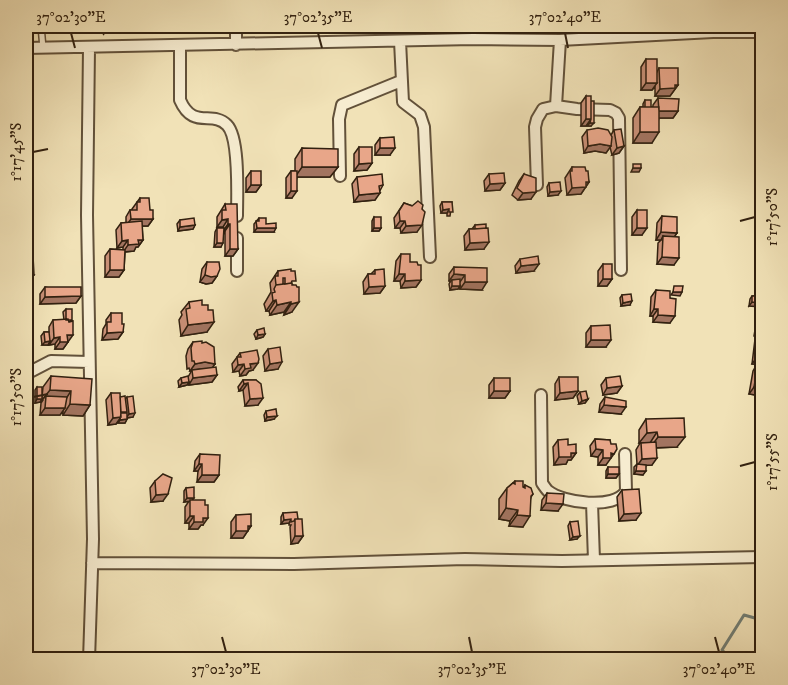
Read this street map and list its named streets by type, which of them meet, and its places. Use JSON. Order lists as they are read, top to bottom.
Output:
{
  "coordinates": [
    "37°02'30\"E",
    "37°02'35\"E",
    "37°02'40\"E",
    "1°17'45\"S",
    "1°17'50\"S",
    "1°17'55\"S"
  ]
}
